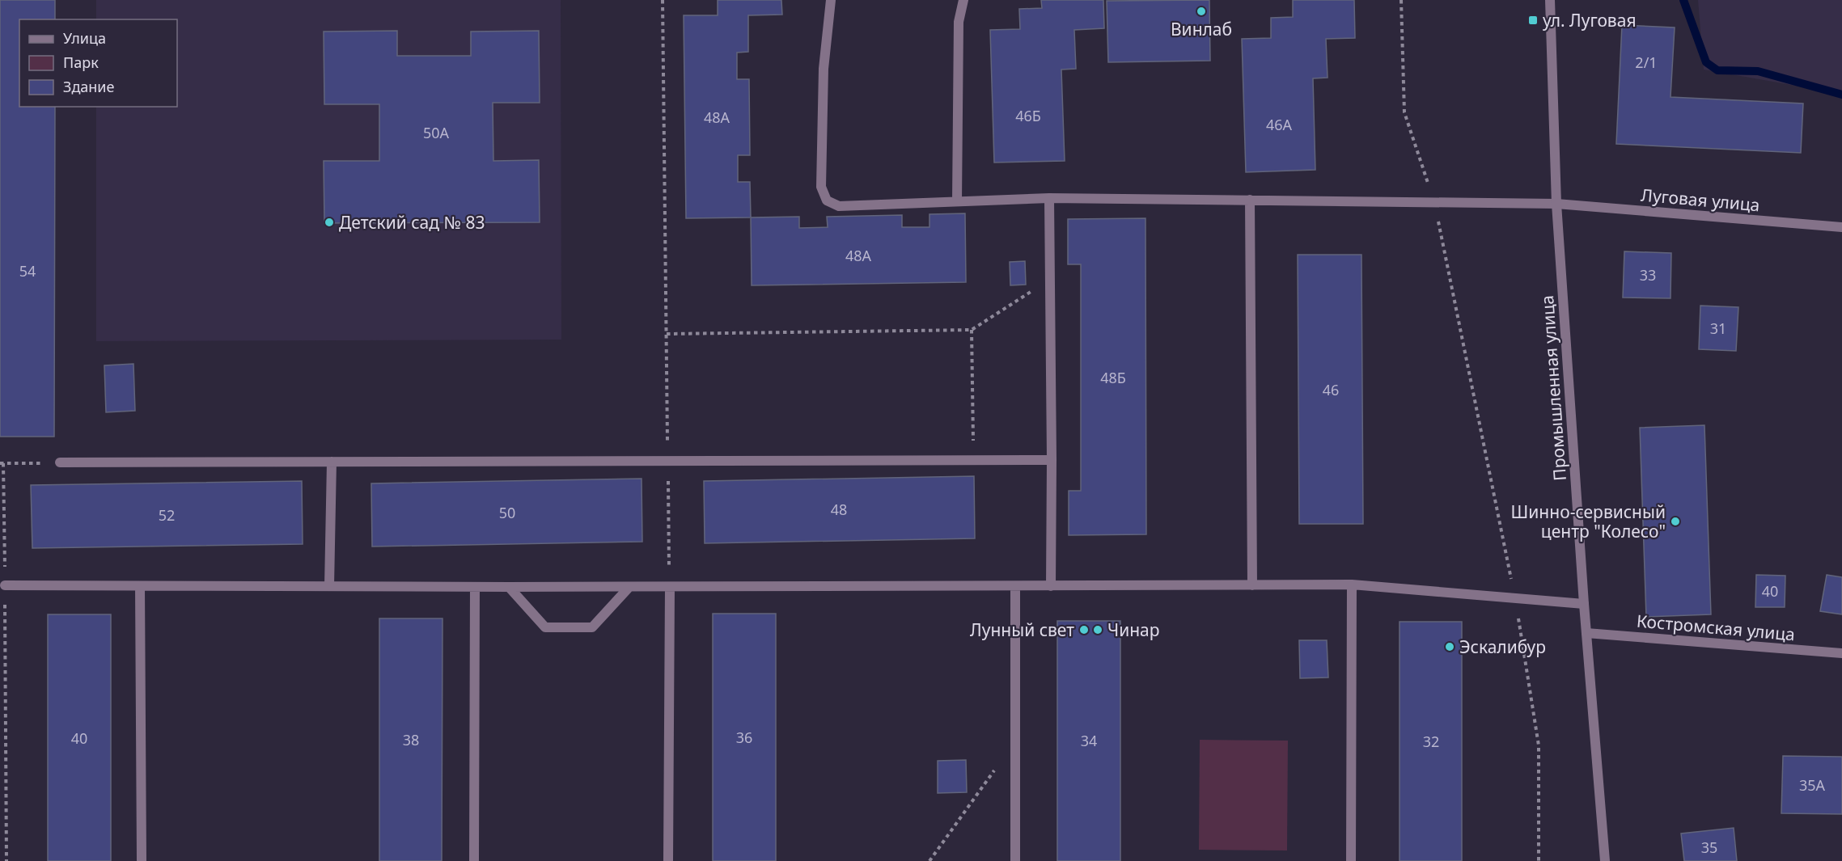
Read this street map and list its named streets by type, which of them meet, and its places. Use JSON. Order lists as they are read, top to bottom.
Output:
{
  "streets": {
    "street": ["Луговая улица", "Промышленная улица", "Костромская улица"]
  },
  "crossings": [
    ["Луговая улица", "Промышленная улица"],
    ["Промышленная улица", "Костромская улица"]
  ],
  "places": {
    "other": [
      "Винлаб",
      "Детский сад № 83",
      "Шинно-сервисный центр \"Колесо\"",
      "Лунный свет",
      "Чинар",
      "Эскалибур"
    ],
    "transit": ["ул. Луговая"]
  },
  "house_numbers": [
    "2/1",
    "46Б",
    "48А",
    "46А",
    "50А",
    "48А",
    "54",
    "33",
    "31",
    "48Б",
    "46",
    "48",
    "50",
    "52",
    "40",
    "36",
    "40",
    "38",
    "34",
    "32",
    "35А",
    "35"
  ],
  "legend": ["Улица", "Парк", "Здание"]
}
